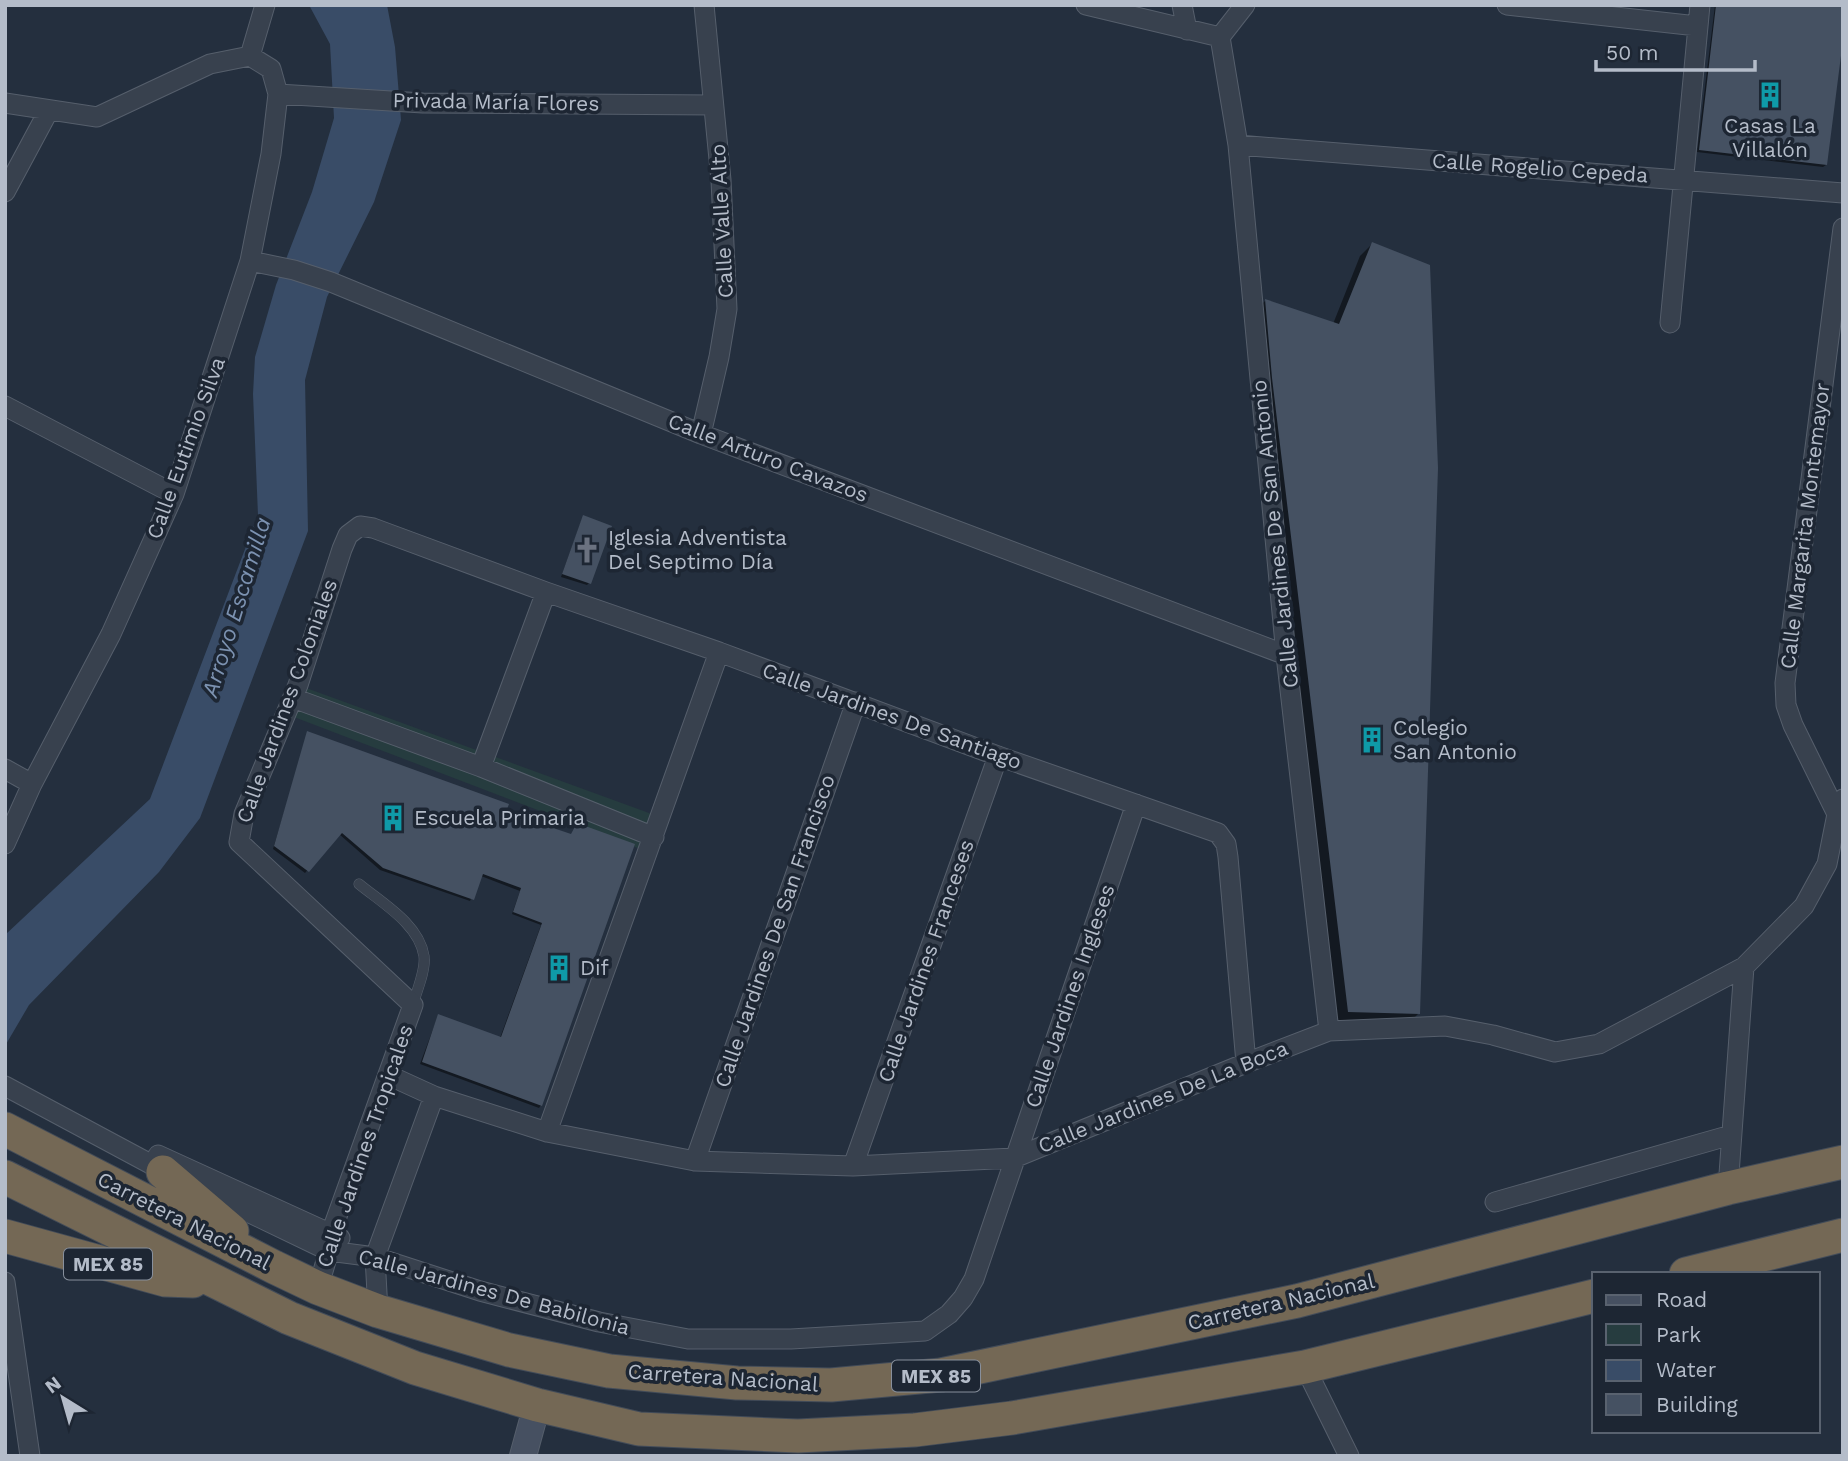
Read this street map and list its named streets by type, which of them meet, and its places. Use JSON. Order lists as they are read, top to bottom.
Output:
{
  "streets": {
    "highway": ["Carretera Nacional", "MEX 85"],
    "street": [
      "Privada María Flores",
      "Calle Rogelio Cepeda",
      "Calle Valle Alto",
      "Calle Eutimio Silva",
      "Calle Arturo Cavazos",
      "Calle Margarita Montemayor",
      "Calle Jardines De San Antonio",
      "Calle Jardines Coloniales",
      "Calle Jardines De Santiago",
      "Calle Jardines De San Francisco",
      "Calle Jardines Franceses",
      "Calle Jardines Ingleses",
      "Calle Jardines De La Boca",
      "Calle Jardines Tropicales",
      "Calle Jardines De Babilonia"
    ]
  },
  "crossings": [
    ["Privada María Flores", "Calle Valle Alto"],
    ["Privada María Flores", "Calle Eutimio Silva"],
    ["Calle Rogelio Cepeda", "Calle Jardines De San Antonio"],
    ["Calle Valle Alto", "Calle Arturo Cavazos"],
    ["Calle Eutimio Silva", "Calle Arturo Cavazos"],
    ["Calle Arturo Cavazos", "Calle Jardines De San Antonio"],
    ["Calle Margarita Montemayor", "Calle Jardines De La Boca"],
    ["Calle Jardines De San Antonio", "Calle Jardines De La Boca"],
    ["Calle Jardines Coloniales", "Calle Jardines De Santiago"],
    ["Calle Jardines Coloniales", "Calle Jardines Tropicales"],
    ["Calle Jardines De Santiago", "Calle Jardines De San Francisco"],
    ["Calle Jardines De Santiago", "Calle Jardines Franceses"],
    ["Calle Jardines De Santiago", "Calle Jardines Ingleses"],
    ["Calle Jardines De Santiago", "Calle Jardines De La Boca"],
    ["Calle Jardines De San Francisco", "Calle Jardines De La Boca"],
    ["Calle Jardines Franceses", "Calle Jardines De La Boca"],
    ["Calle Jardines Ingleses", "Calle Jardines De La Boca"],
    ["Calle Jardines Ingleses", "Calle Jardines De Babilonia"],
    ["Calle Jardines De La Boca", "Calle Jardines Tropicales"],
    ["Calle Jardines Tropicales", "Carretera Nacional"],
    ["Calle Jardines Tropicales", "Calle Jardines De Babilonia"],
    ["Carretera Nacional", "MEX 85"],
    ["MEX 85", "Calle Jardines De Babilonia"]
  ],
  "water": ["Arroyo Escamilla"],
  "places": {
    "building": [
      "Casas La Villalón",
      "Colegio San Antonio",
      "Escuela Primaria",
      "Dif"
    ],
    "church": ["Iglesia Adventista Del Septimo Día"]
  },
  "legend": [
    "Road",
    "Park",
    "Water",
    "Building"
  ],
  "scale_bar": "50 m",
  "north": "top left"
}
